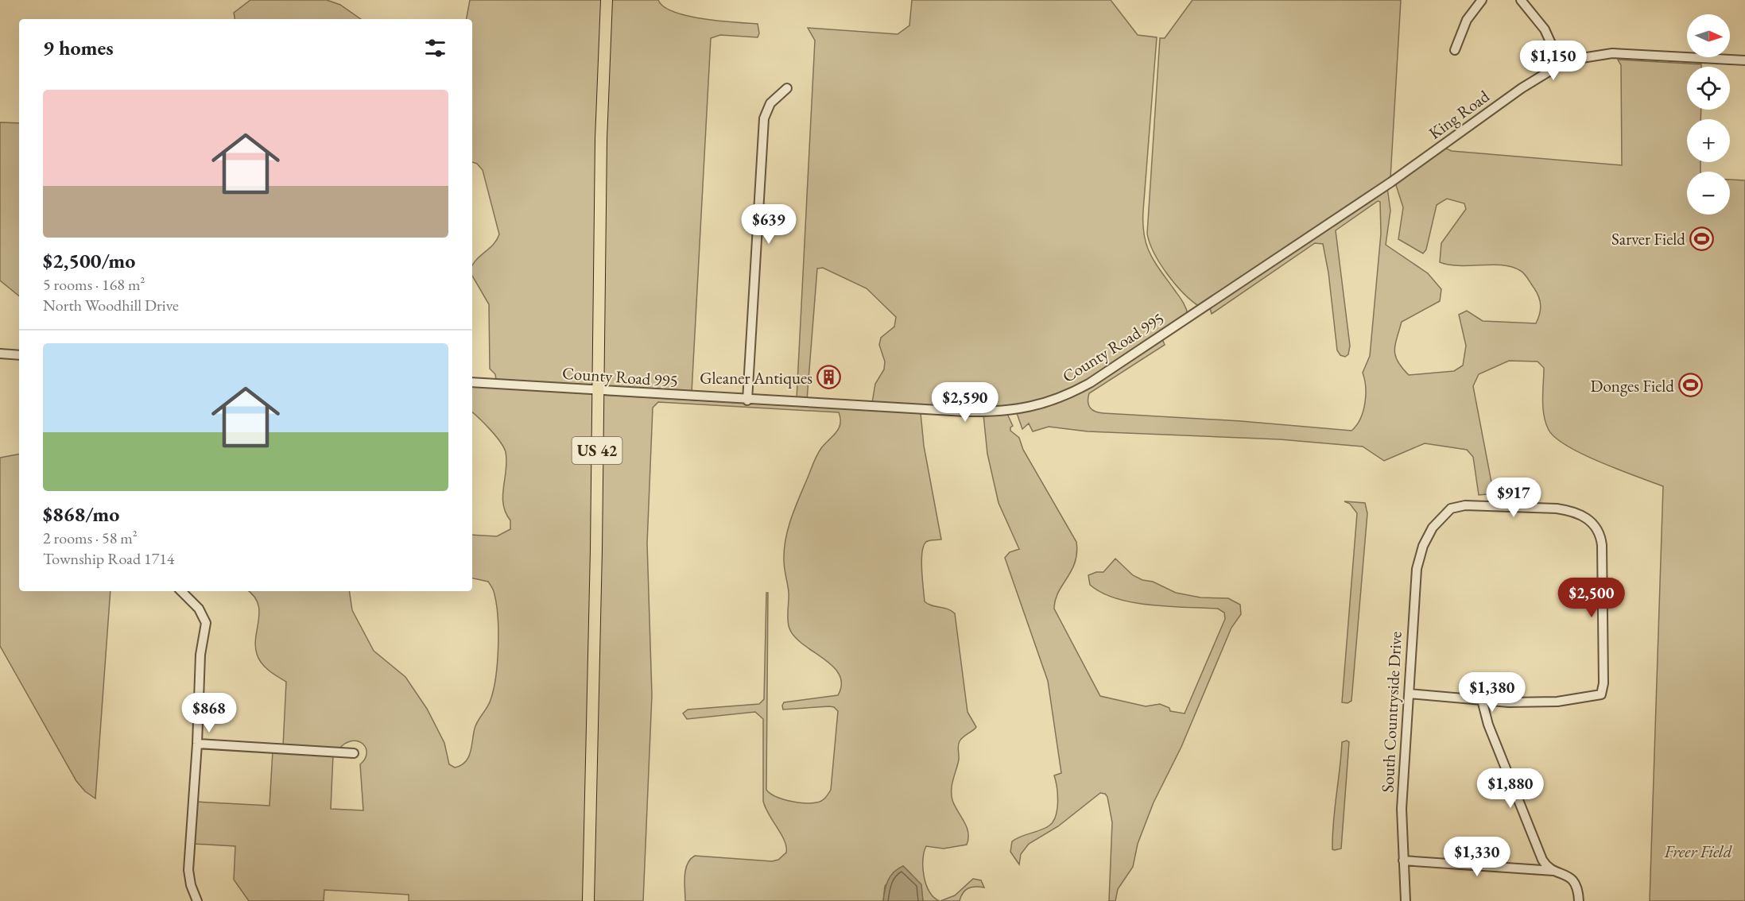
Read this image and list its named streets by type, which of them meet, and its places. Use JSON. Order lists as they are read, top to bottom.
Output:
{
  "streets": {
    "main road": ["US 42"],
    "street": ["King Road", "County Road 995", "South Countryside Drive"]
  },
  "crossings": [
    ["King Road", "County Road 995"],
    ["County Road 995", "US 42"]
  ],
  "parks": ["Freer Field"],
  "places": {
    "sports": ["Sarver Field", "Donges Field"],
    "building": ["Gleaner Antiques"]
  },
  "north": "right",
  "page": {
    "map_buttons": ["+", "−"],
    "heading": "9 homes",
    "price": [
      "$1,150",
      "$639",
      "$2,590",
      "$917",
      "$2,500",
      "$1,380",
      "$868",
      "$1,880",
      "$1,330"
    ],
    "list": [
      {
        "name": "$2,500/mo",
        "note": "5 rooms · 168 m² · North Woodhill Drive"
      },
      {
        "name": "$868/mo",
        "note": "2 rooms · 58 m² · Township Road 1714"
      }
    ]
  }
}
